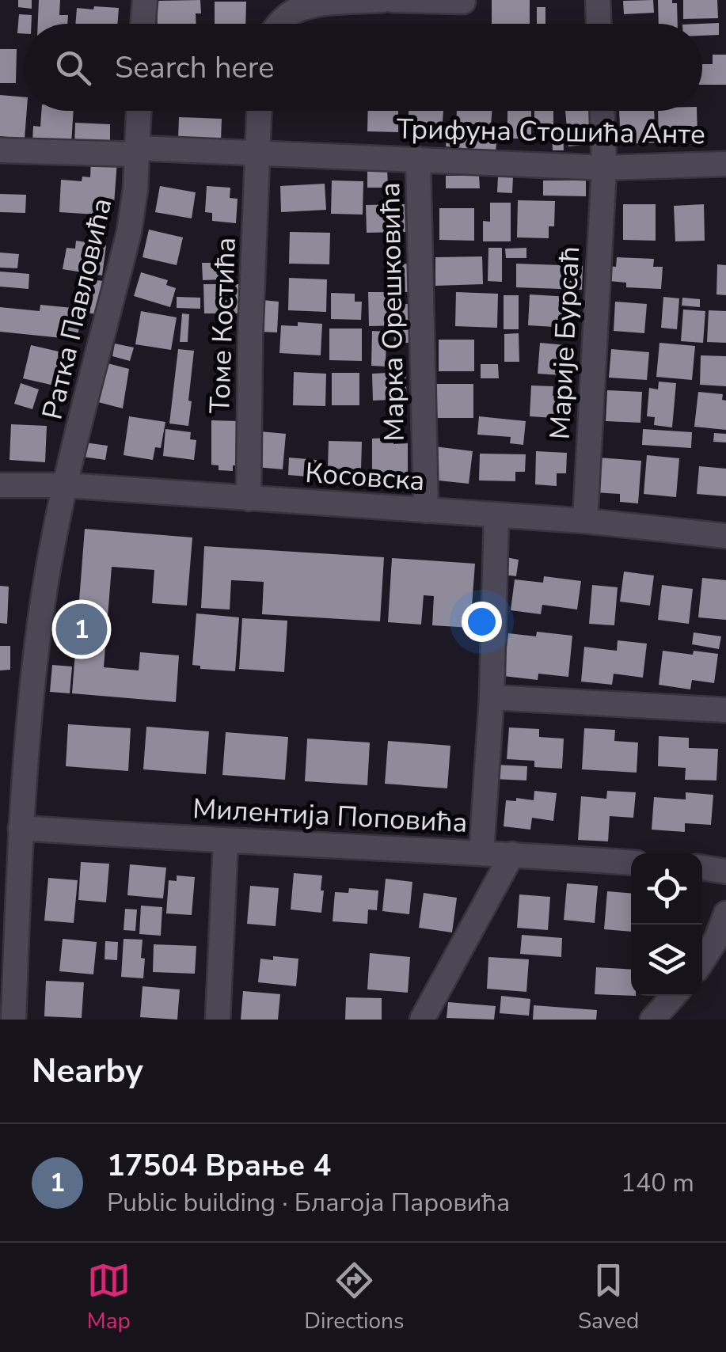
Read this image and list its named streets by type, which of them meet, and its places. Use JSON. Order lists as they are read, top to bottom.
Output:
{
  "streets": {
    "street": [
      "Трифуна Стошића Анте",
      "Ратка Павловића",
      "Марка Орешковића",
      "Томе Костића",
      "Марије Бурсаћ",
      "Косовска",
      "Милентија Поповића"
    ]
  },
  "crossings": [
    ["Трифуна Стошића Анте", "Ратка Павловића"],
    ["Трифуна Стошића Анте", "Марка Орешковића"],
    ["Трифуна Стошића Анте", "Томе Костића"],
    ["Трифуна Стошића Анте", "Марије Бурсаћ"],
    ["Ратка Павловића", "Косовска"],
    ["Ратка Павловића", "Милентија Поповића"],
    ["Марка Орешковића", "Косовска"],
    ["Томе Костића", "Косовска"],
    ["Марије Бурсаћ", "Косовска"]
  ],
  "page": {
    "search": "Search here",
    "pins": "1",
    "heading": "Nearby",
    "list": [
      {
        "mark": "1",
        "name": "17504 Врање 4",
        "note": "Public building · Благоја Паровића",
        "value": "140 m"
      }
    ],
    "nav": ["Map", "Directions", "Saved"]
  }
}
